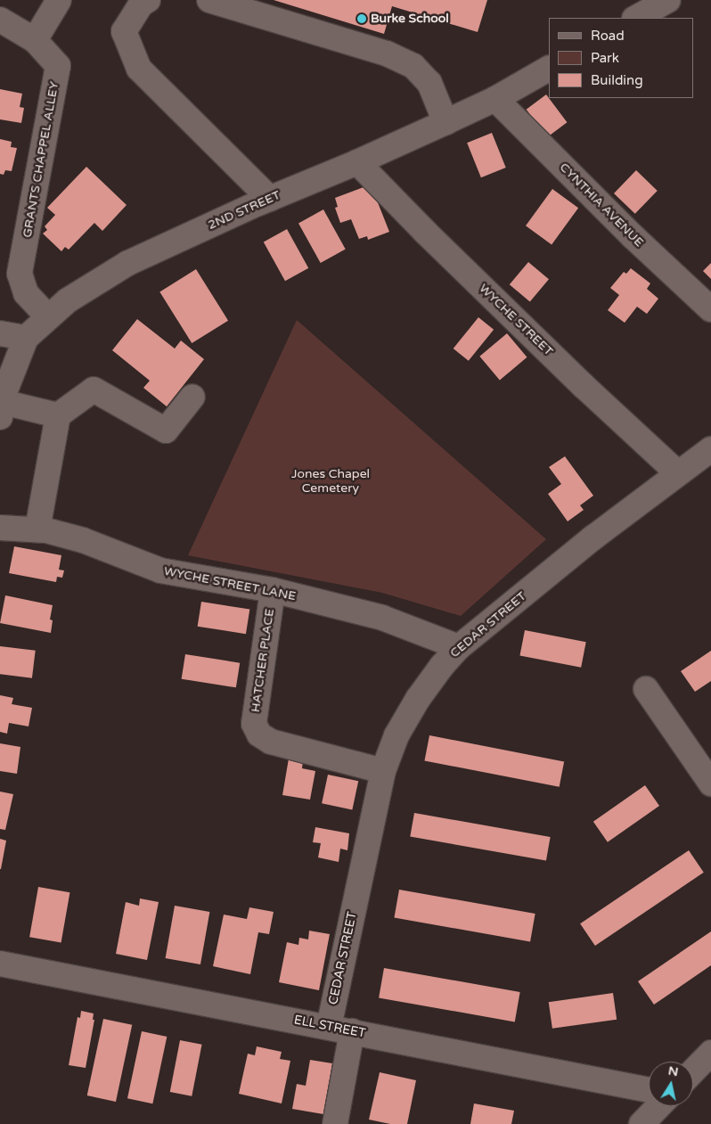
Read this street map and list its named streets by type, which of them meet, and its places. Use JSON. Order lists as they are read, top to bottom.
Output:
{
  "streets": {
    "street": [
      "GRANTS CHAPPEL ALLEY",
      "CYNTHIA AVENUE",
      "2ND STREET",
      "WYCHE STREET",
      "WYCHE STREET LANE",
      "CEDAR STREET",
      "HATCHER PLACE",
      "ELL STREET"
    ]
  },
  "crossings": [
    ["GRANTS CHAPPEL ALLEY", "2ND STREET"],
    ["CYNTHIA AVENUE", "2ND STREET"],
    ["2ND STREET", "WYCHE STREET"],
    ["WYCHE STREET", "CEDAR STREET"],
    ["WYCHE STREET LANE", "CEDAR STREET"],
    ["WYCHE STREET LANE", "HATCHER PLACE"],
    ["CEDAR STREET", "HATCHER PLACE"],
    ["CEDAR STREET", "ELL STREET"]
  ],
  "parks": ["Jones Chapel Cemetery"],
  "places": ["Burke School"],
  "legend": ["Road", "Park", "Building"],
  "north": "top"
}
